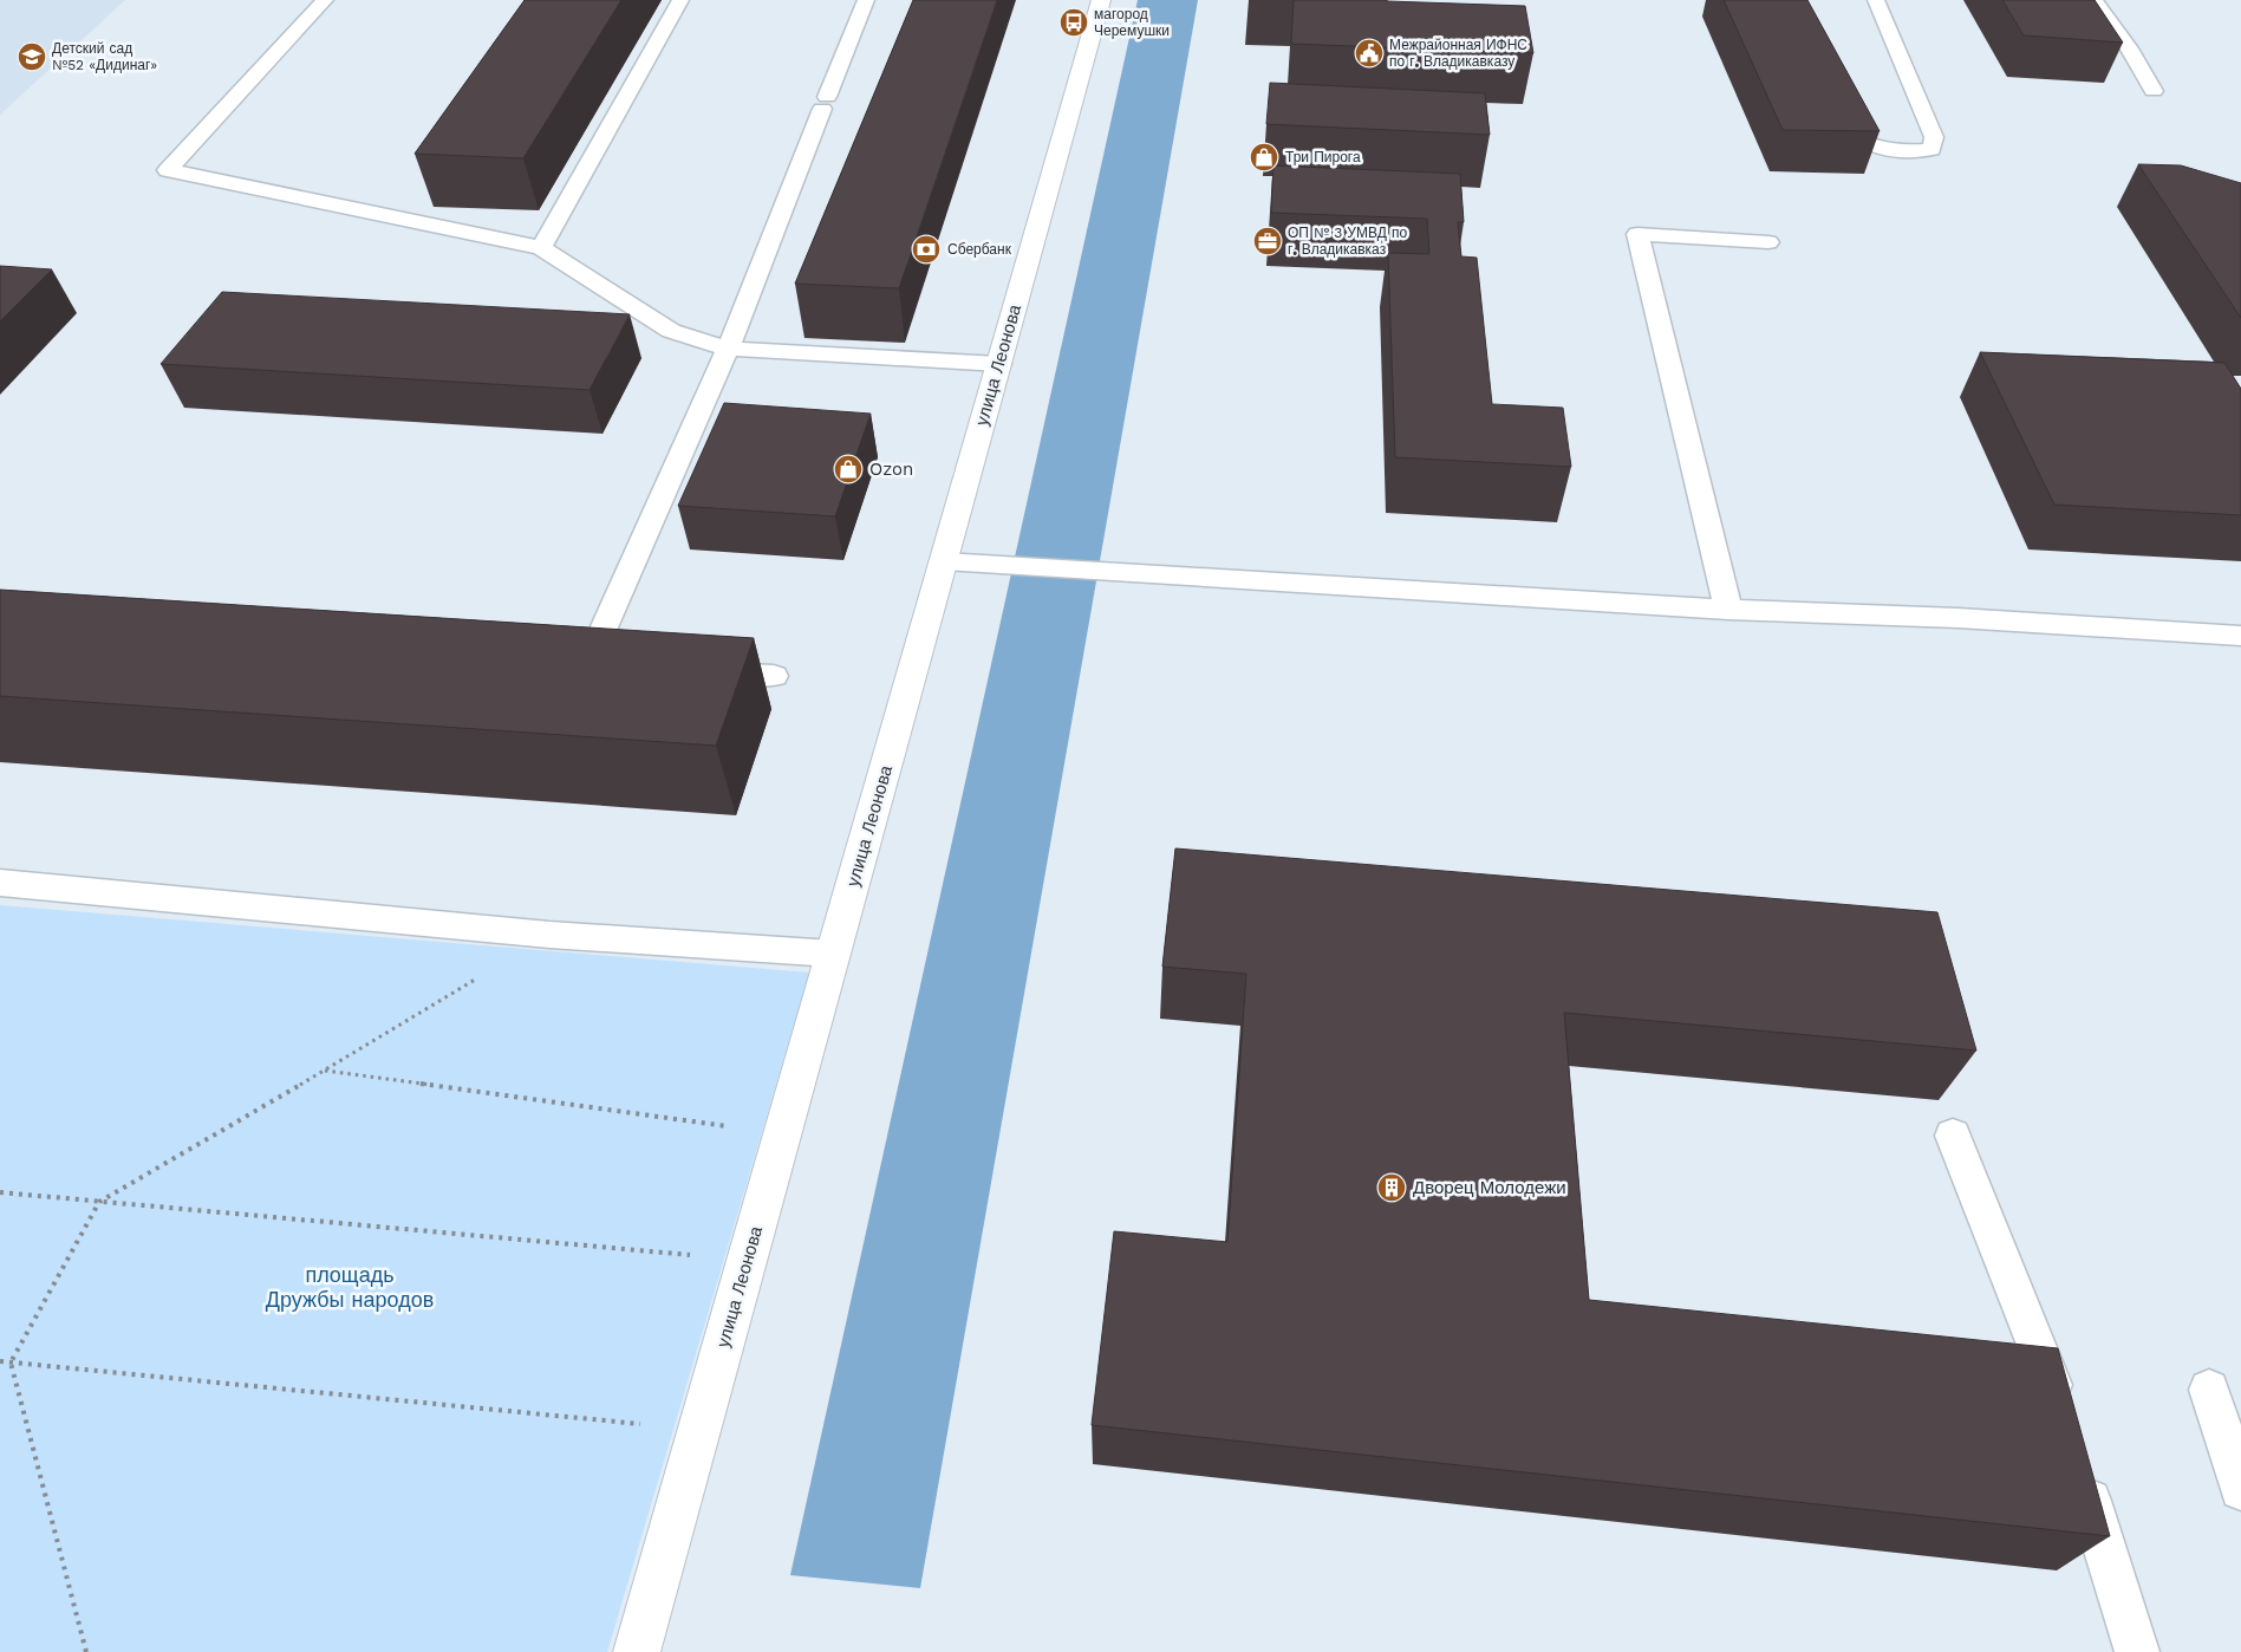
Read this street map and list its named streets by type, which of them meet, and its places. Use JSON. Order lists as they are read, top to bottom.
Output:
{
  "streets": {
    "street": ["улица Леонова"]
  },
  "parks": ["площадь Дружбы народов"],
  "places": {
    "bus stop": ["магород Черемушки"],
    "public building": ["Межрайонная ИФНС по г. Владикавказу"],
    "school or university": ["Детский сад №52 «Дидинаг»"],
    "shop": ["Три Пирога", "Ozon"],
    "office": ["ОП № 3 УМВД по г. Владикавказ"],
    "bank": ["Сбербанк"],
    "building": ["Дворец Молодежи"]
  }
}
